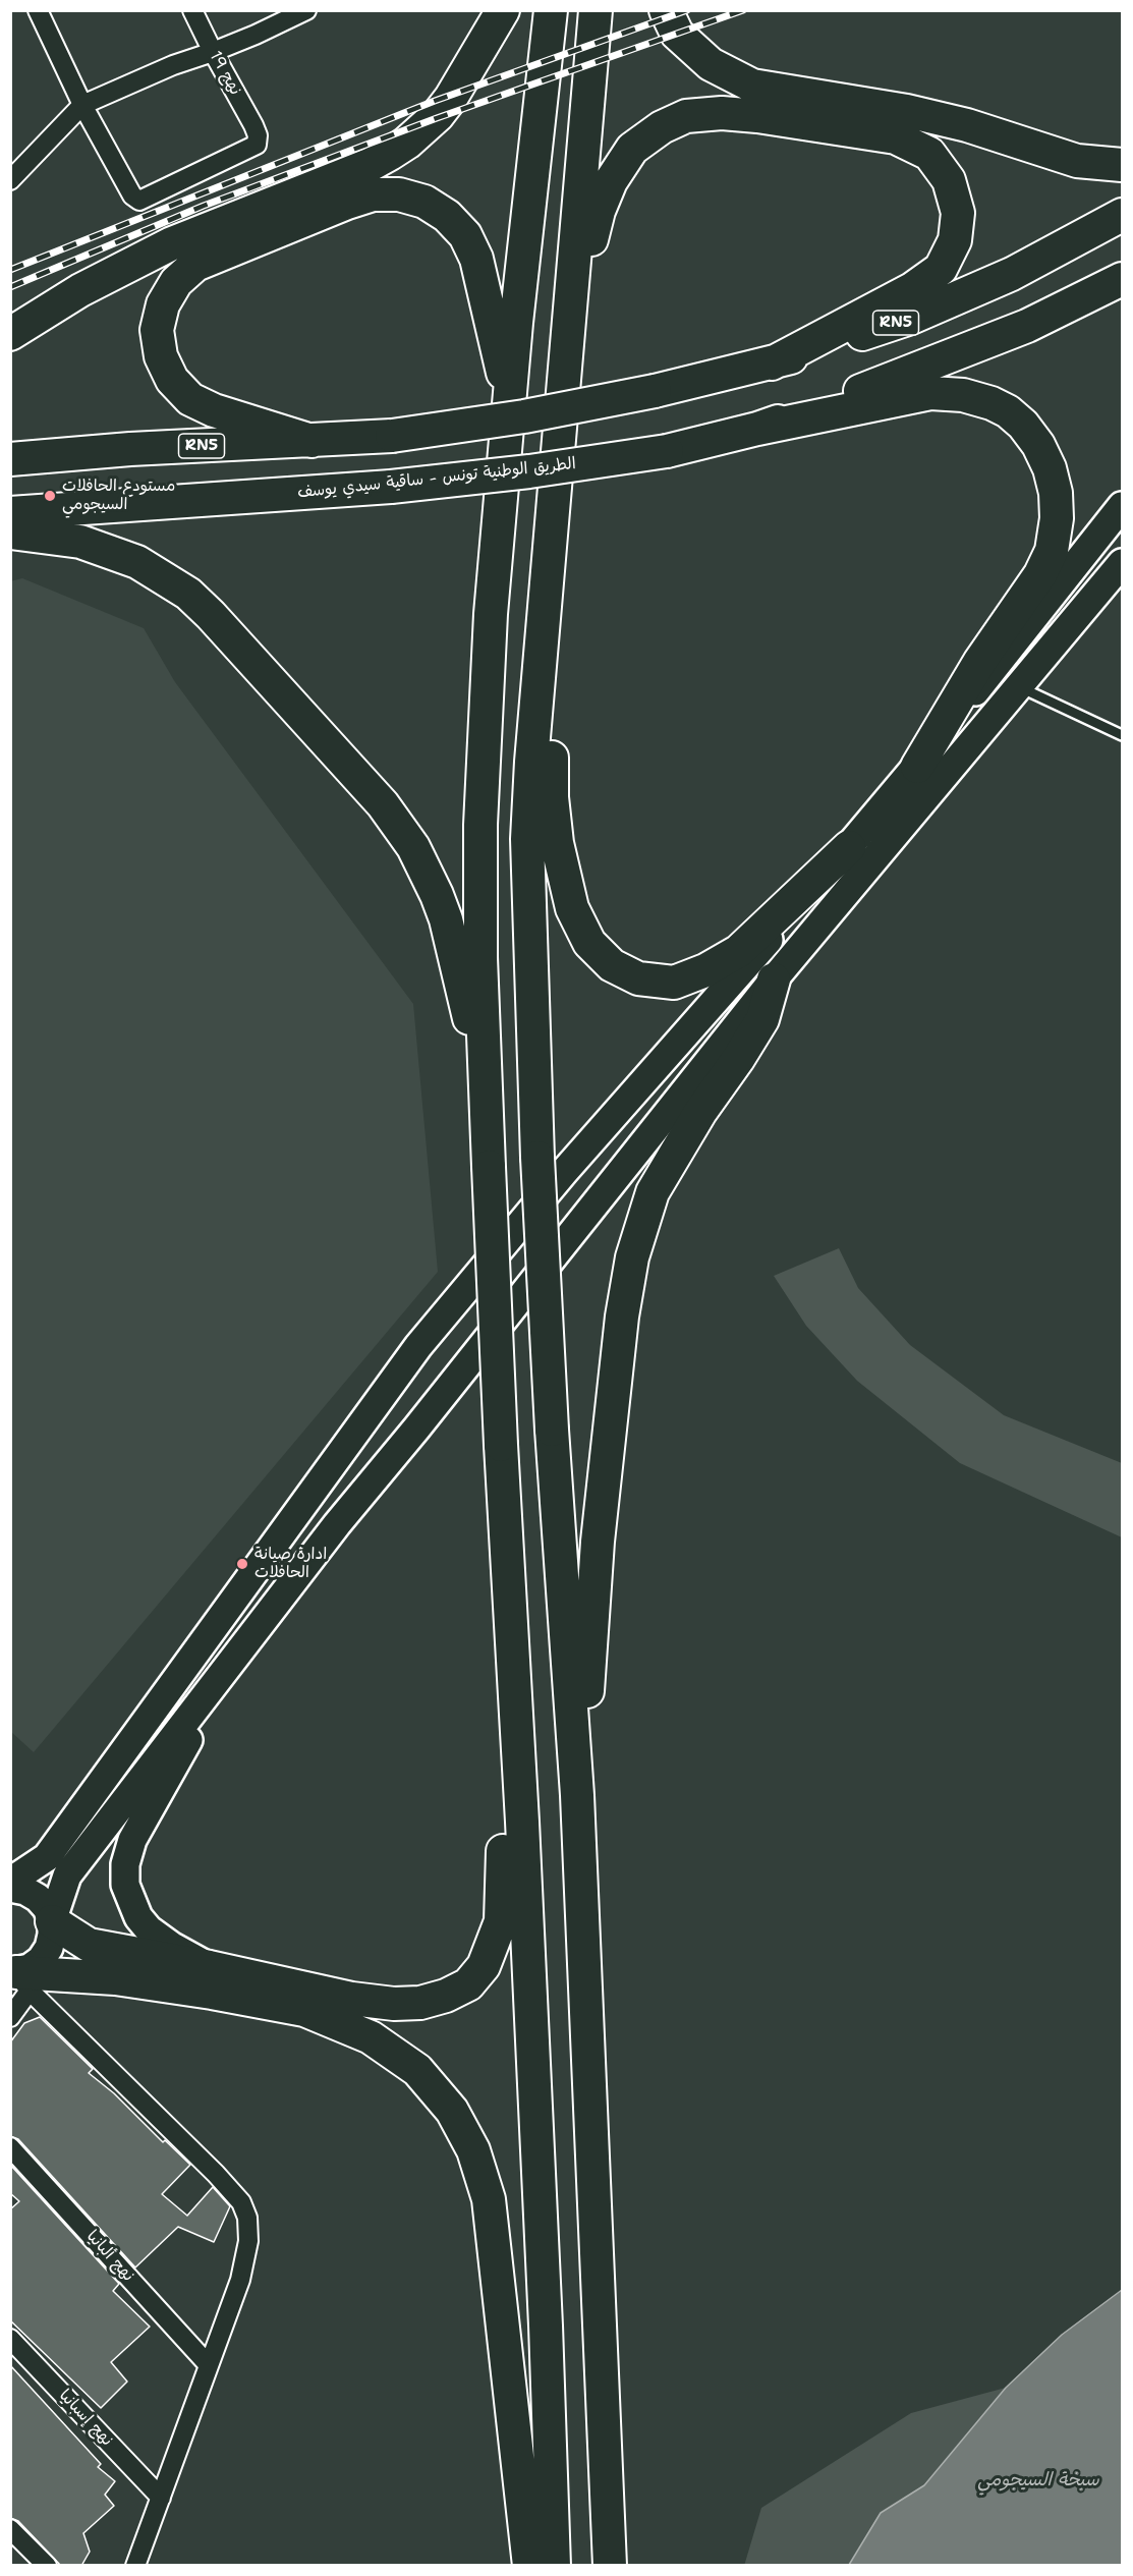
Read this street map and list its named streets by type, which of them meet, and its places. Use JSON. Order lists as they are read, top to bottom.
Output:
{
  "streets": {
    "highway": ["RN5", "الطريق الوطنية تونس - ساقية سيدي يوسف"],
    "street": ["نهج 19", "نهج ألبانيا", "نهج إسبانيا"]
  },
  "water": ["سبخة السيجومي"],
  "places": ["مستودع الحافلات السيجومي", "ادارة صيانة الحافلات"]
}
